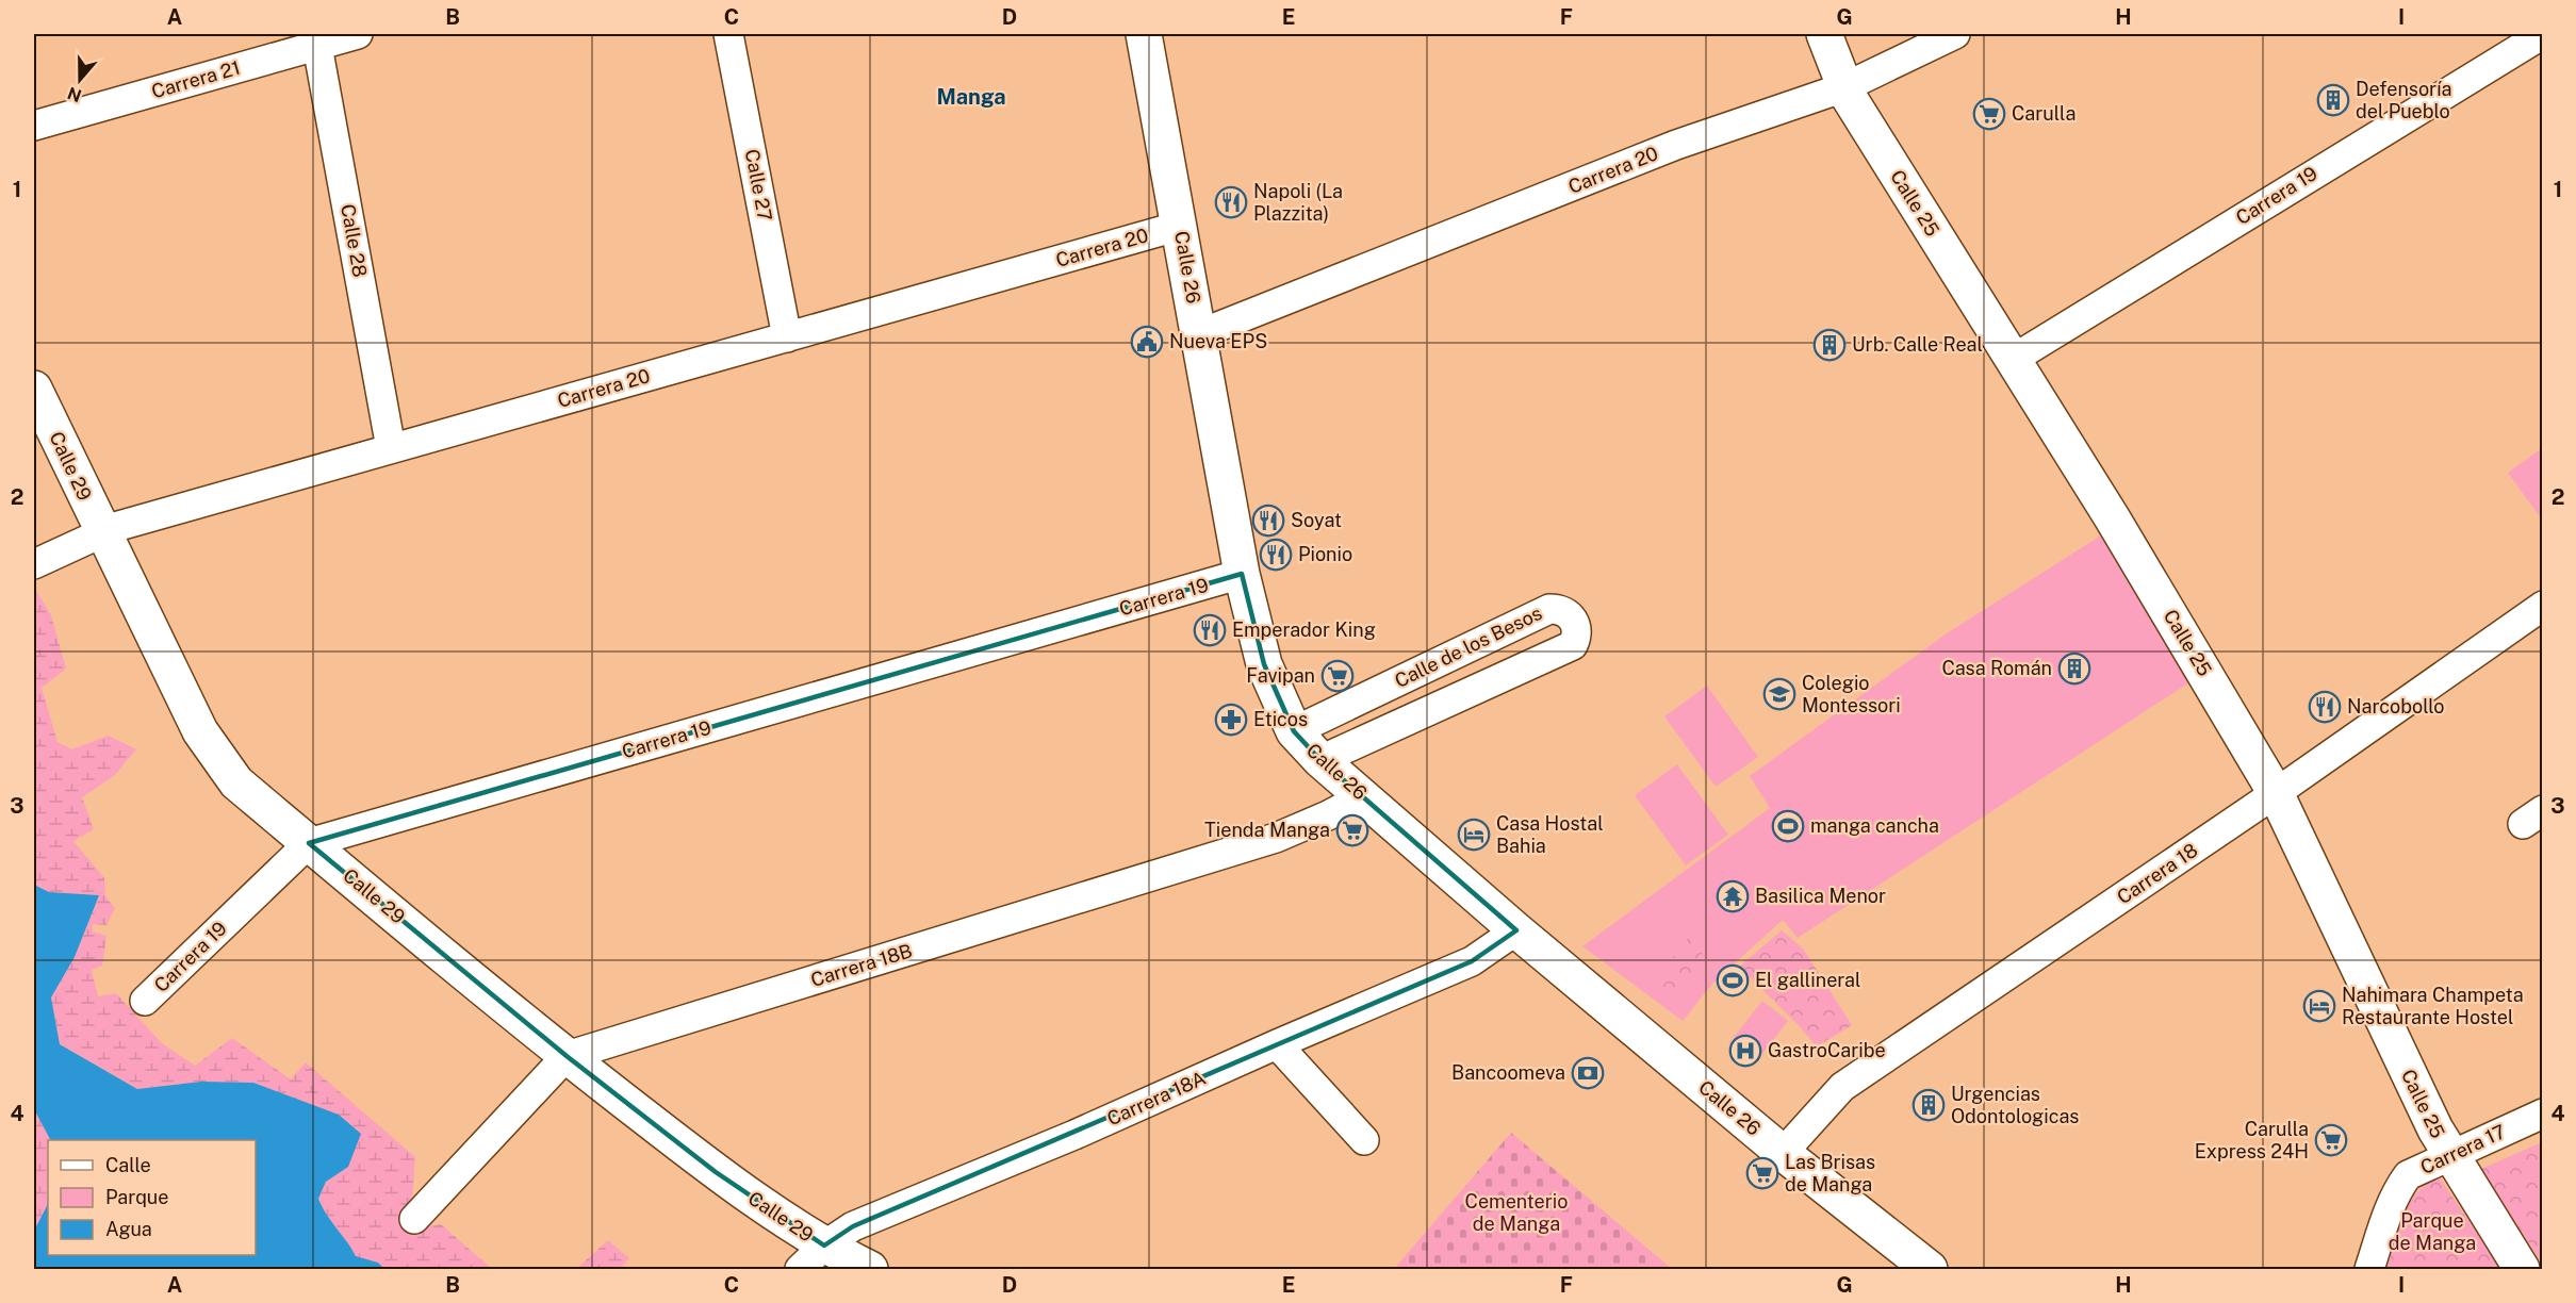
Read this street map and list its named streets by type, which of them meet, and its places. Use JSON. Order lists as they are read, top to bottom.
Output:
{
  "streets": {
    "main road": ["Calle 25", "Calle 26", "Calle 29"],
    "street": [
      "Carrera 21",
      "Carrera 20",
      "Calle 27",
      "Carrera 19",
      "Calle 28",
      "Calle de los Besos",
      "Carrera 18",
      "Carrera 18B",
      "Carrera 18A",
      "Carrera 17"
    ]
  },
  "crossings": [
    ["Carrera 21", "Calle 28"],
    ["Carrera 20", "Calle 27"],
    ["Carrera 20", "Calle 25"],
    ["Carrera 20", "Calle 28"],
    ["Carrera 20", "Calle 26"],
    ["Carrera 20", "Calle 29"],
    ["Carrera 19", "Calle 25"],
    ["Carrera 19", "Calle 26"],
    ["Carrera 19", "Calle 29"],
    ["Calle 25", "Carrera 18"],
    ["Calle 25", "Carrera 17"],
    ["Calle 26", "Calle de los Besos"],
    ["Calle 26", "Carrera 18"],
    ["Calle 26", "Carrera 18B"],
    ["Calle 26", "Carrera 18A"],
    ["Calle 29", "Carrera 18B"],
    ["Calle 29", "Carrera 18A"]
  ],
  "districts": ["Manga"],
  "parks": ["Cementerio de Manga", "Parque de Manga"],
  "places": {
    "building": [
      "Defensoría del Pueblo",
      "Urb. Calle Real",
      "Casa Román",
      "Urgencias Odontologicas"
    ],
    "supermarket": [
      "Carulla",
      "Favipan",
      "Tienda Manga",
      "Carulla Express 24H",
      "Las Brisas de Manga"
    ],
    "restaurant": [
      "Napoli (La Plazzita)",
      "Soyat",
      "Pionio",
      "Emperador King",
      "Narcobollo"
    ],
    "public building": ["Nueva EPS"],
    "school or university": ["Colegio Montessori"],
    "pharmacy": ["Eticos"],
    "sports": ["manga cancha", "El gallineral"],
    "hotel": ["Casa Hostal Bahia", "Nahimara Champeta Restaurante Hostel"],
    "temple": ["Basilica Menor"],
    "hospital": ["GastroCaribe"],
    "bank": ["Bancoomeva"]
  },
  "legend": ["Calle", "Parque", "Agua"],
  "north": "bottom",
  "grid": {
    "columns": [
      "A",
      "B",
      "C",
      "D",
      "E",
      "F",
      "G",
      "H",
      "I"
    ],
    "rows": [
      "1",
      "2",
      "3",
      "4"
    ]
  }
}
